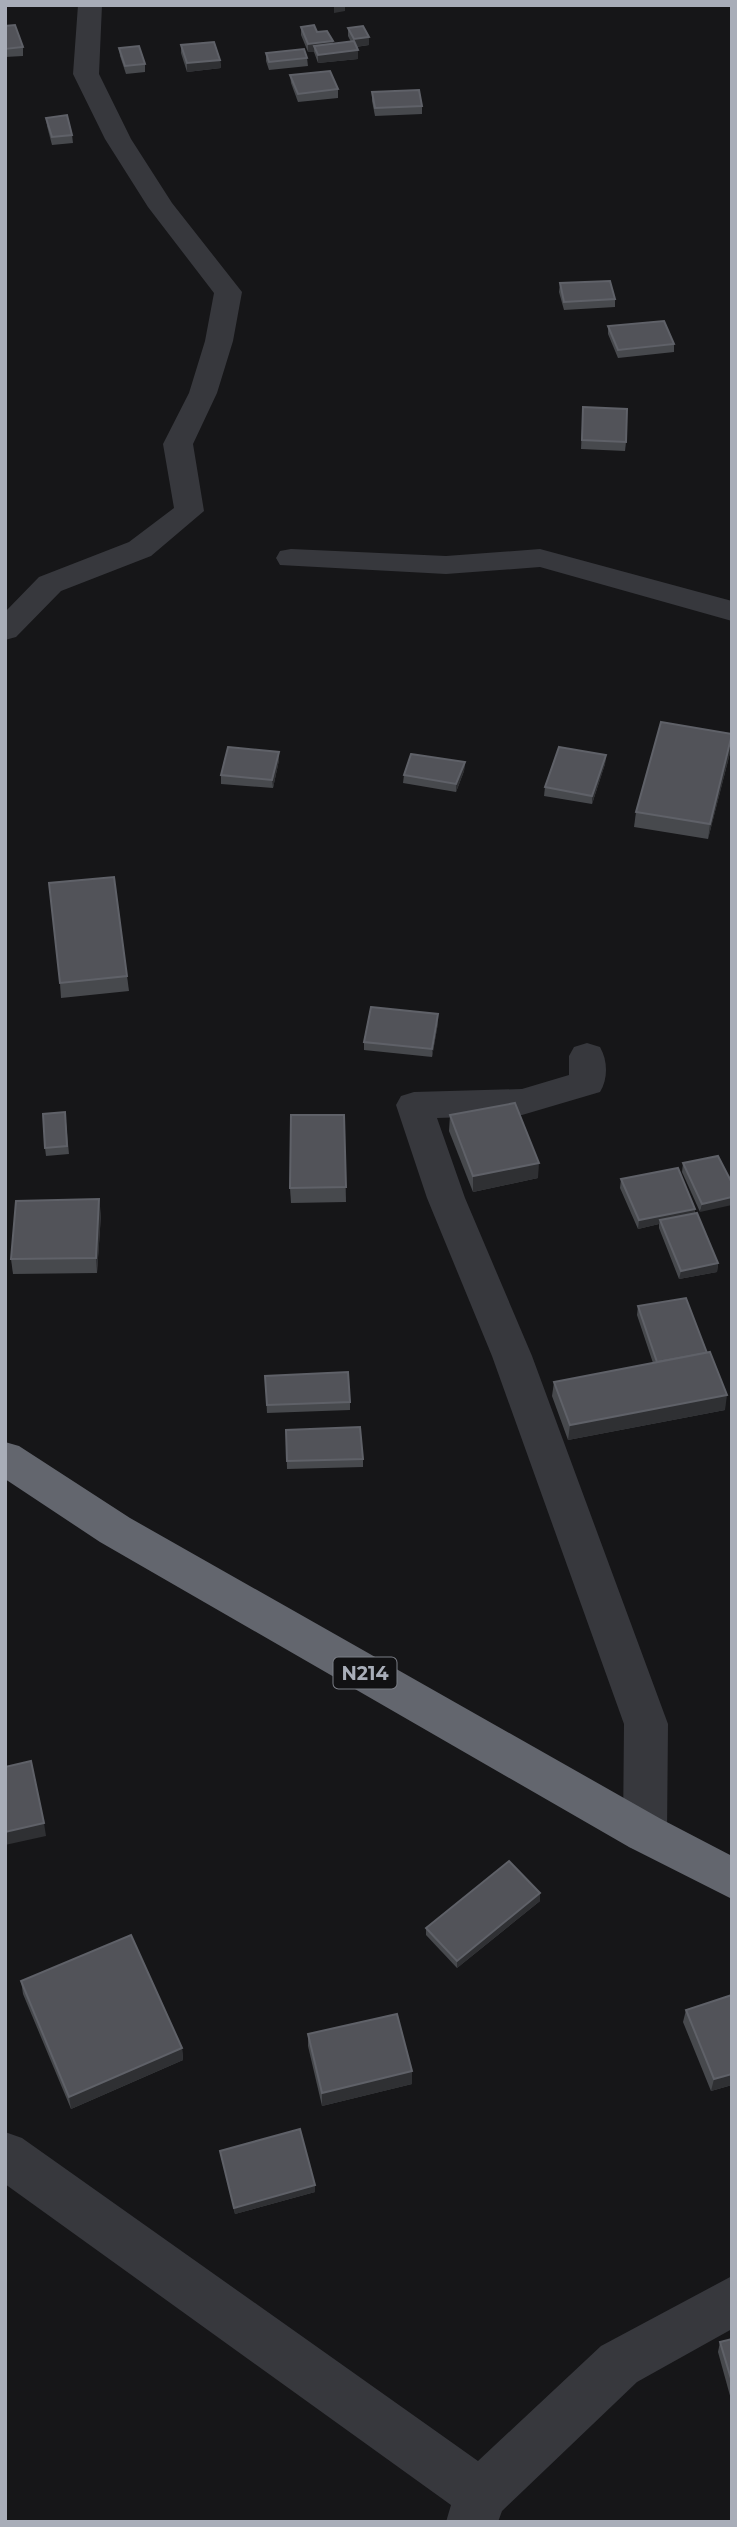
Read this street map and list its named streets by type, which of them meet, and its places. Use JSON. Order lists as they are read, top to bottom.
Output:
{
  "streets": {
    "highway": ["N214"]
  }
}
